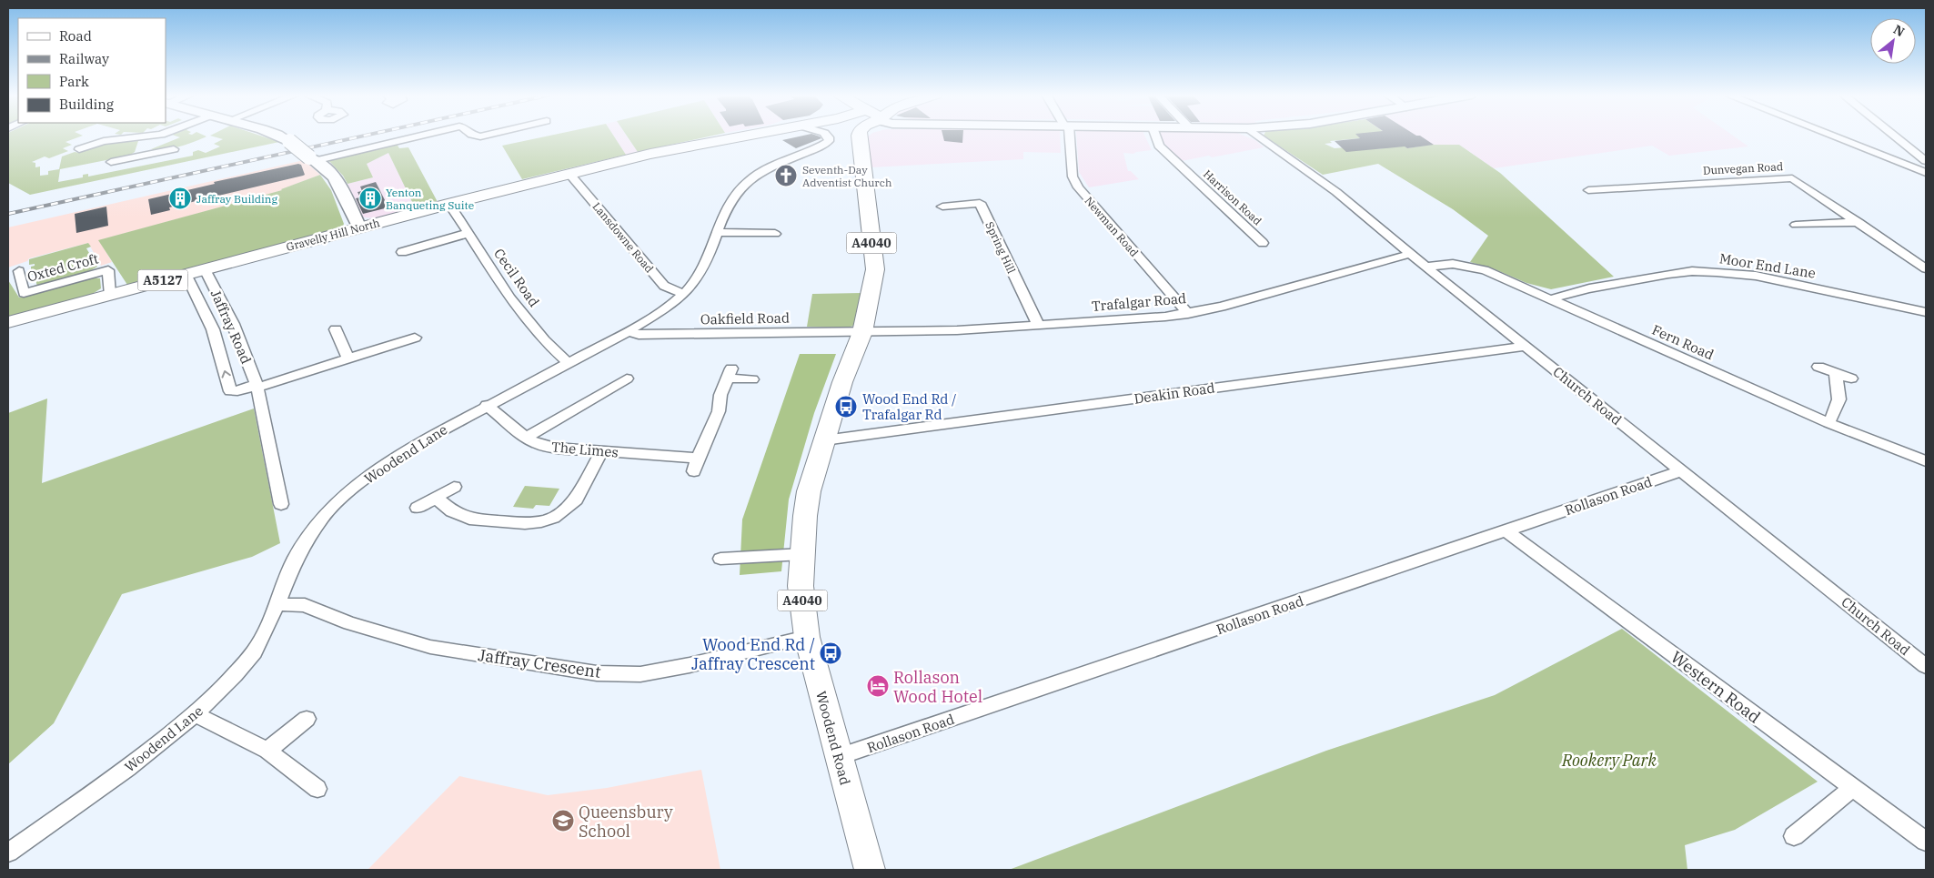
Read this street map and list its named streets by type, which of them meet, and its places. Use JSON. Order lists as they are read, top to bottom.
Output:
{
  "streets": {
    "main road": [
      "Gravelly Hill North",
      "A4040",
      "A5127",
      "Woodend Road"
    ],
    "street": [
      "Dunvegan Road",
      "Harrison Road",
      "Newman Road",
      "Lansdowne Road",
      "Spring Hill",
      "Moor End Lane",
      "Oxted Croft",
      "Cecil Road",
      "Trafalgar Road",
      "Oakfield Road",
      "Jaffray Road",
      "Fern Road",
      "Deakin Road",
      "Church Road",
      "The Limes",
      "Woodend Lane",
      "Rollason Road",
      "Jaffray Crescent",
      "Western Road"
    ]
  },
  "crossings": [
    ["Newman Road", "Trafalgar Road"],
    ["Gravelly Hill North", "Lansdowne Road"],
    ["Gravelly Hill North", "Oxted Croft"],
    ["Gravelly Hill North", "Cecil Road"],
    ["Gravelly Hill North", "Jaffray Road"],
    ["Lansdowne Road", "Woodend Lane"],
    ["Spring Hill", "Trafalgar Road"],
    ["Moor End Lane", "Fern Road"],
    ["Cecil Road", "Woodend Lane"],
    ["Trafalgar Road", "Oakfield Road"],
    ["Trafalgar Road", "Church Road"],
    ["Trafalgar Road", "Woodend Road"],
    ["Oakfield Road", "Woodend Lane"],
    ["Oakfield Road", "Woodend Road"],
    ["Fern Road", "Church Road"],
    ["Deakin Road", "Church Road"],
    ["Deakin Road", "Woodend Road"],
    ["Church Road", "Rollason Road"],
    ["The Limes", "Woodend Lane"],
    ["Woodend Lane", "Jaffray Crescent"],
    ["Rollason Road", "Western Road"],
    ["Rollason Road", "Woodend Road"],
    ["Jaffray Crescent", "Woodend Road"]
  ],
  "parks": ["Rookery Park"],
  "places": {
    "church": ["Seventh-Day Adventist Church"],
    "building": ["Jaffray Building", "Yenton Banqueting Suite"],
    "bus stop": ["Wood End Rd / Trafalgar Rd", "Wood End Rd / Jaffray Crescent"],
    "hotel": ["Rollason Wood Hotel"],
    "school or university": ["Queensbury School"]
  },
  "legend": [
    "Road",
    "Railway",
    "Park",
    "Building"
  ],
  "north": "top right"
}
